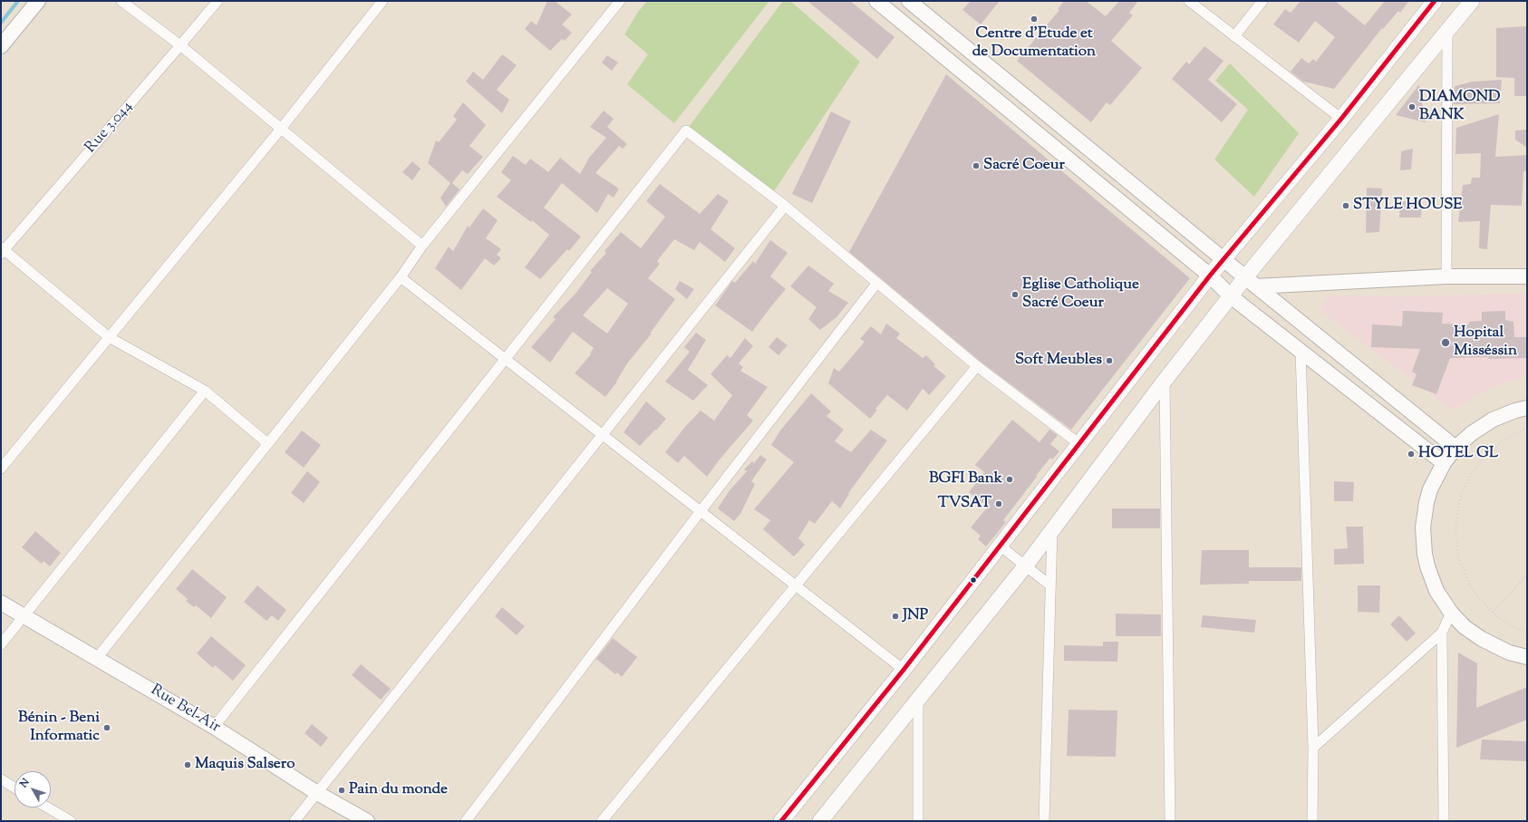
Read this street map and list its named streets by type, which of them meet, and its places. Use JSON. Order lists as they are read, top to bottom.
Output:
{
  "streets": {
    "main road": ["Rue Bel-Air"],
    "street": ["Rue 3.044"]
  },
  "places": [
    "Centre d'Etude et de Documentation",
    "DIAMOND BANK",
    "Sacré Coeur",
    "STYLE HOUSE",
    "Eglise Catholique Sacré Coeur",
    "Hopital Misséssin",
    "Soft Meubles",
    "HOTEL GL",
    "BGFI Bank",
    "TVSAT",
    "JNP",
    "Bénin - Beni Informatic",
    "Maquis Salsero",
    "Pain du monde"
  ],
  "north": "top left"
}
